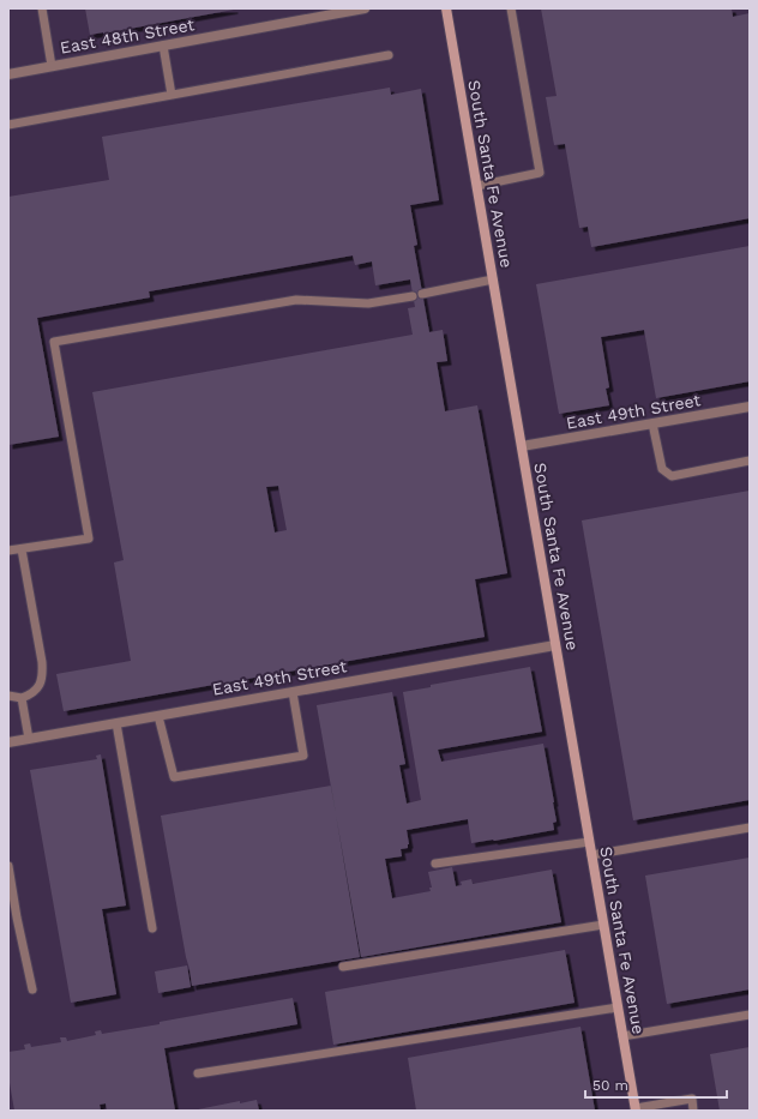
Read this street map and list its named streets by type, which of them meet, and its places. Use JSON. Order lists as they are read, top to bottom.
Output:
{
  "streets": {
    "main road": ["South Santa Fe Avenue"],
    "street": ["East 48th Street", "East 49th Street"]
  },
  "crossings": [
    ["South Santa Fe Avenue", "East 49th Street"]
  ],
  "scale_bar": "50 m"
}
